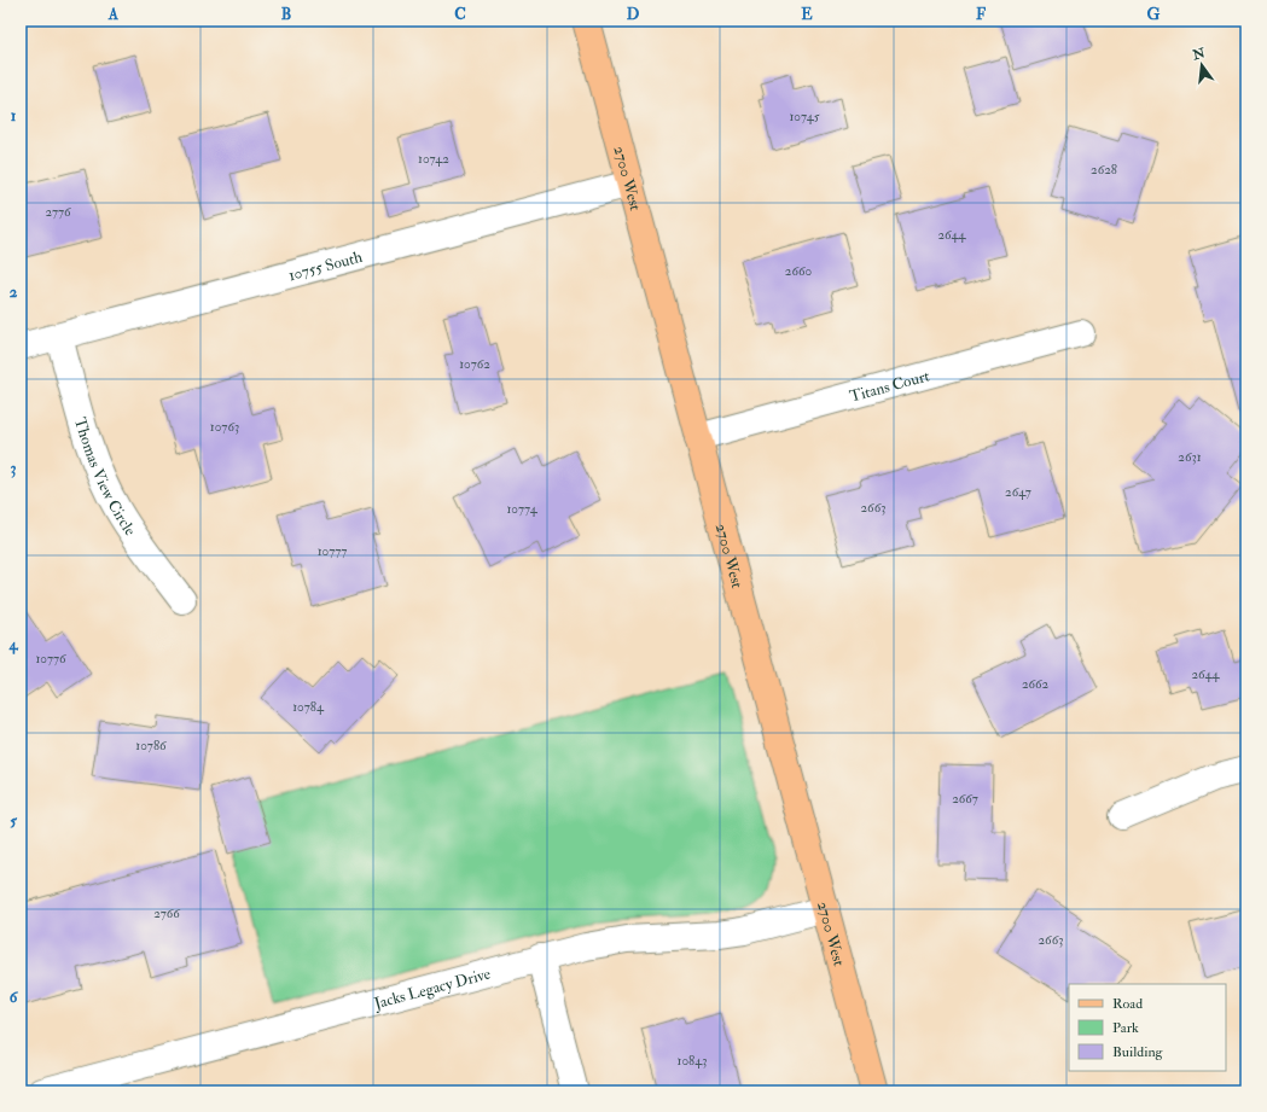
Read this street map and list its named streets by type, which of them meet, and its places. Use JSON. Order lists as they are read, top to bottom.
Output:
{
  "streets": {
    "main road": ["2700 West"],
    "street": [
      "10755 South",
      "Titans Court",
      "Thomas View Circle",
      "Jacks Legacy Drive"
    ]
  },
  "crossings": [
    ["2700 West", "10755 South"],
    ["2700 West", "Titans Court"],
    ["2700 West", "Jacks Legacy Drive"],
    ["10755 South", "Thomas View Circle"]
  ],
  "house_numbers": [
    "10745",
    "10742",
    "2628",
    "2776",
    "2644",
    "2660",
    "10762",
    "10763",
    "2631",
    "2647",
    "2663",
    "10774",
    "10777",
    "10776",
    "2644",
    "2662",
    "10784",
    "10786",
    "2667",
    "2766",
    "2663",
    "10843"
  ],
  "legend": ["Road", "Park", "Building"],
  "north": "top",
  "grid": {
    "columns": [
      "A",
      "B",
      "C",
      "D",
      "E",
      "F",
      "G"
    ],
    "rows": [
      "1",
      "2",
      "3",
      "4",
      "5",
      "6"
    ]
  }
}
